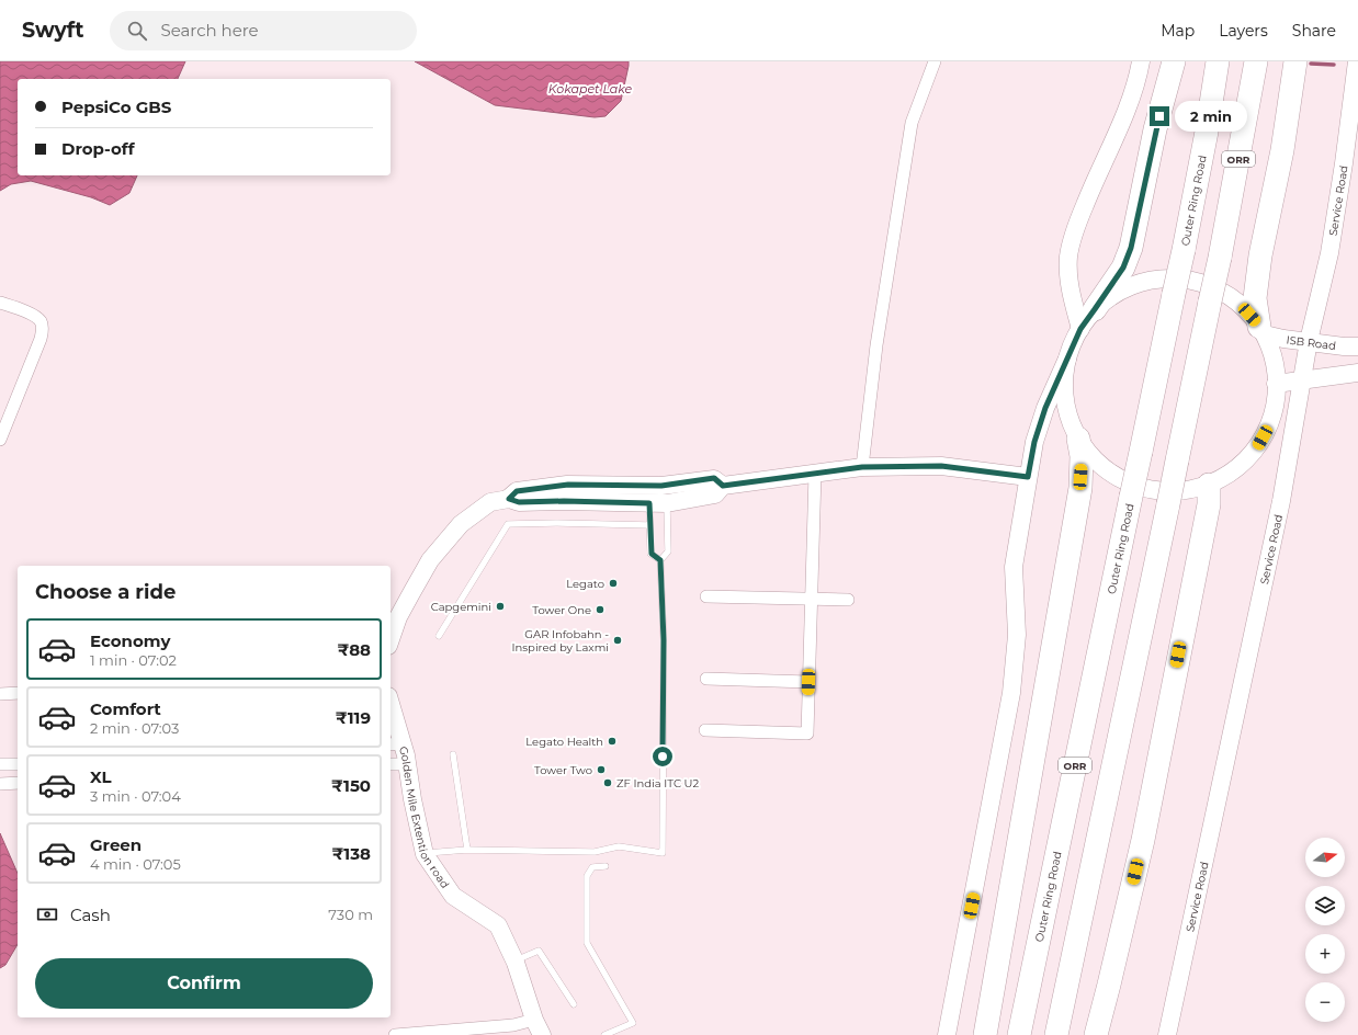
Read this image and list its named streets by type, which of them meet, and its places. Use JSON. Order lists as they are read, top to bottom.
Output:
{
  "streets": {
    "highway": ["ORR", "Outer Ring Road"],
    "main road": ["Service Road", "ISB Road", "Golden Mile Extention road"]
  },
  "crossings": [
    ["Service Road", "ISB Road"]
  ],
  "water": ["Kokapet Lake"],
  "places": [
    "Legato",
    "Capgemini",
    "Tower One",
    "GAR Infobahn - Inspired by Laxmi",
    "Legato Health",
    "Tower Two",
    "ZF India ITC U2"
  ],
  "north": "right",
  "page": {
    "header": "Swyft",
    "search": "Search here",
    "nav": ["Map", "Layers", "Share"],
    "banner": ["PepsiCo GBS", "Drop-off"],
    "bubble": "2 min",
    "heading": "Choose a ride",
    "list": [
      {
        "name": "Economy",
        "note": "1 min · 07:02",
        "value": "₹88"
      },
      {
        "name": "Comfort",
        "note": "2 min · 07:03",
        "value": "₹119"
      },
      {
        "name": "XL",
        "note": "3 min · 07:04",
        "value": "₹150"
      },
      {
        "name": "Green",
        "note": "4 min · 07:05",
        "value": "₹138"
      }
    ],
    "map_buttons": ["+", "−"],
    "pay": ["Cash", "730 m"],
    "buttons": "Confirm"
  }
}
